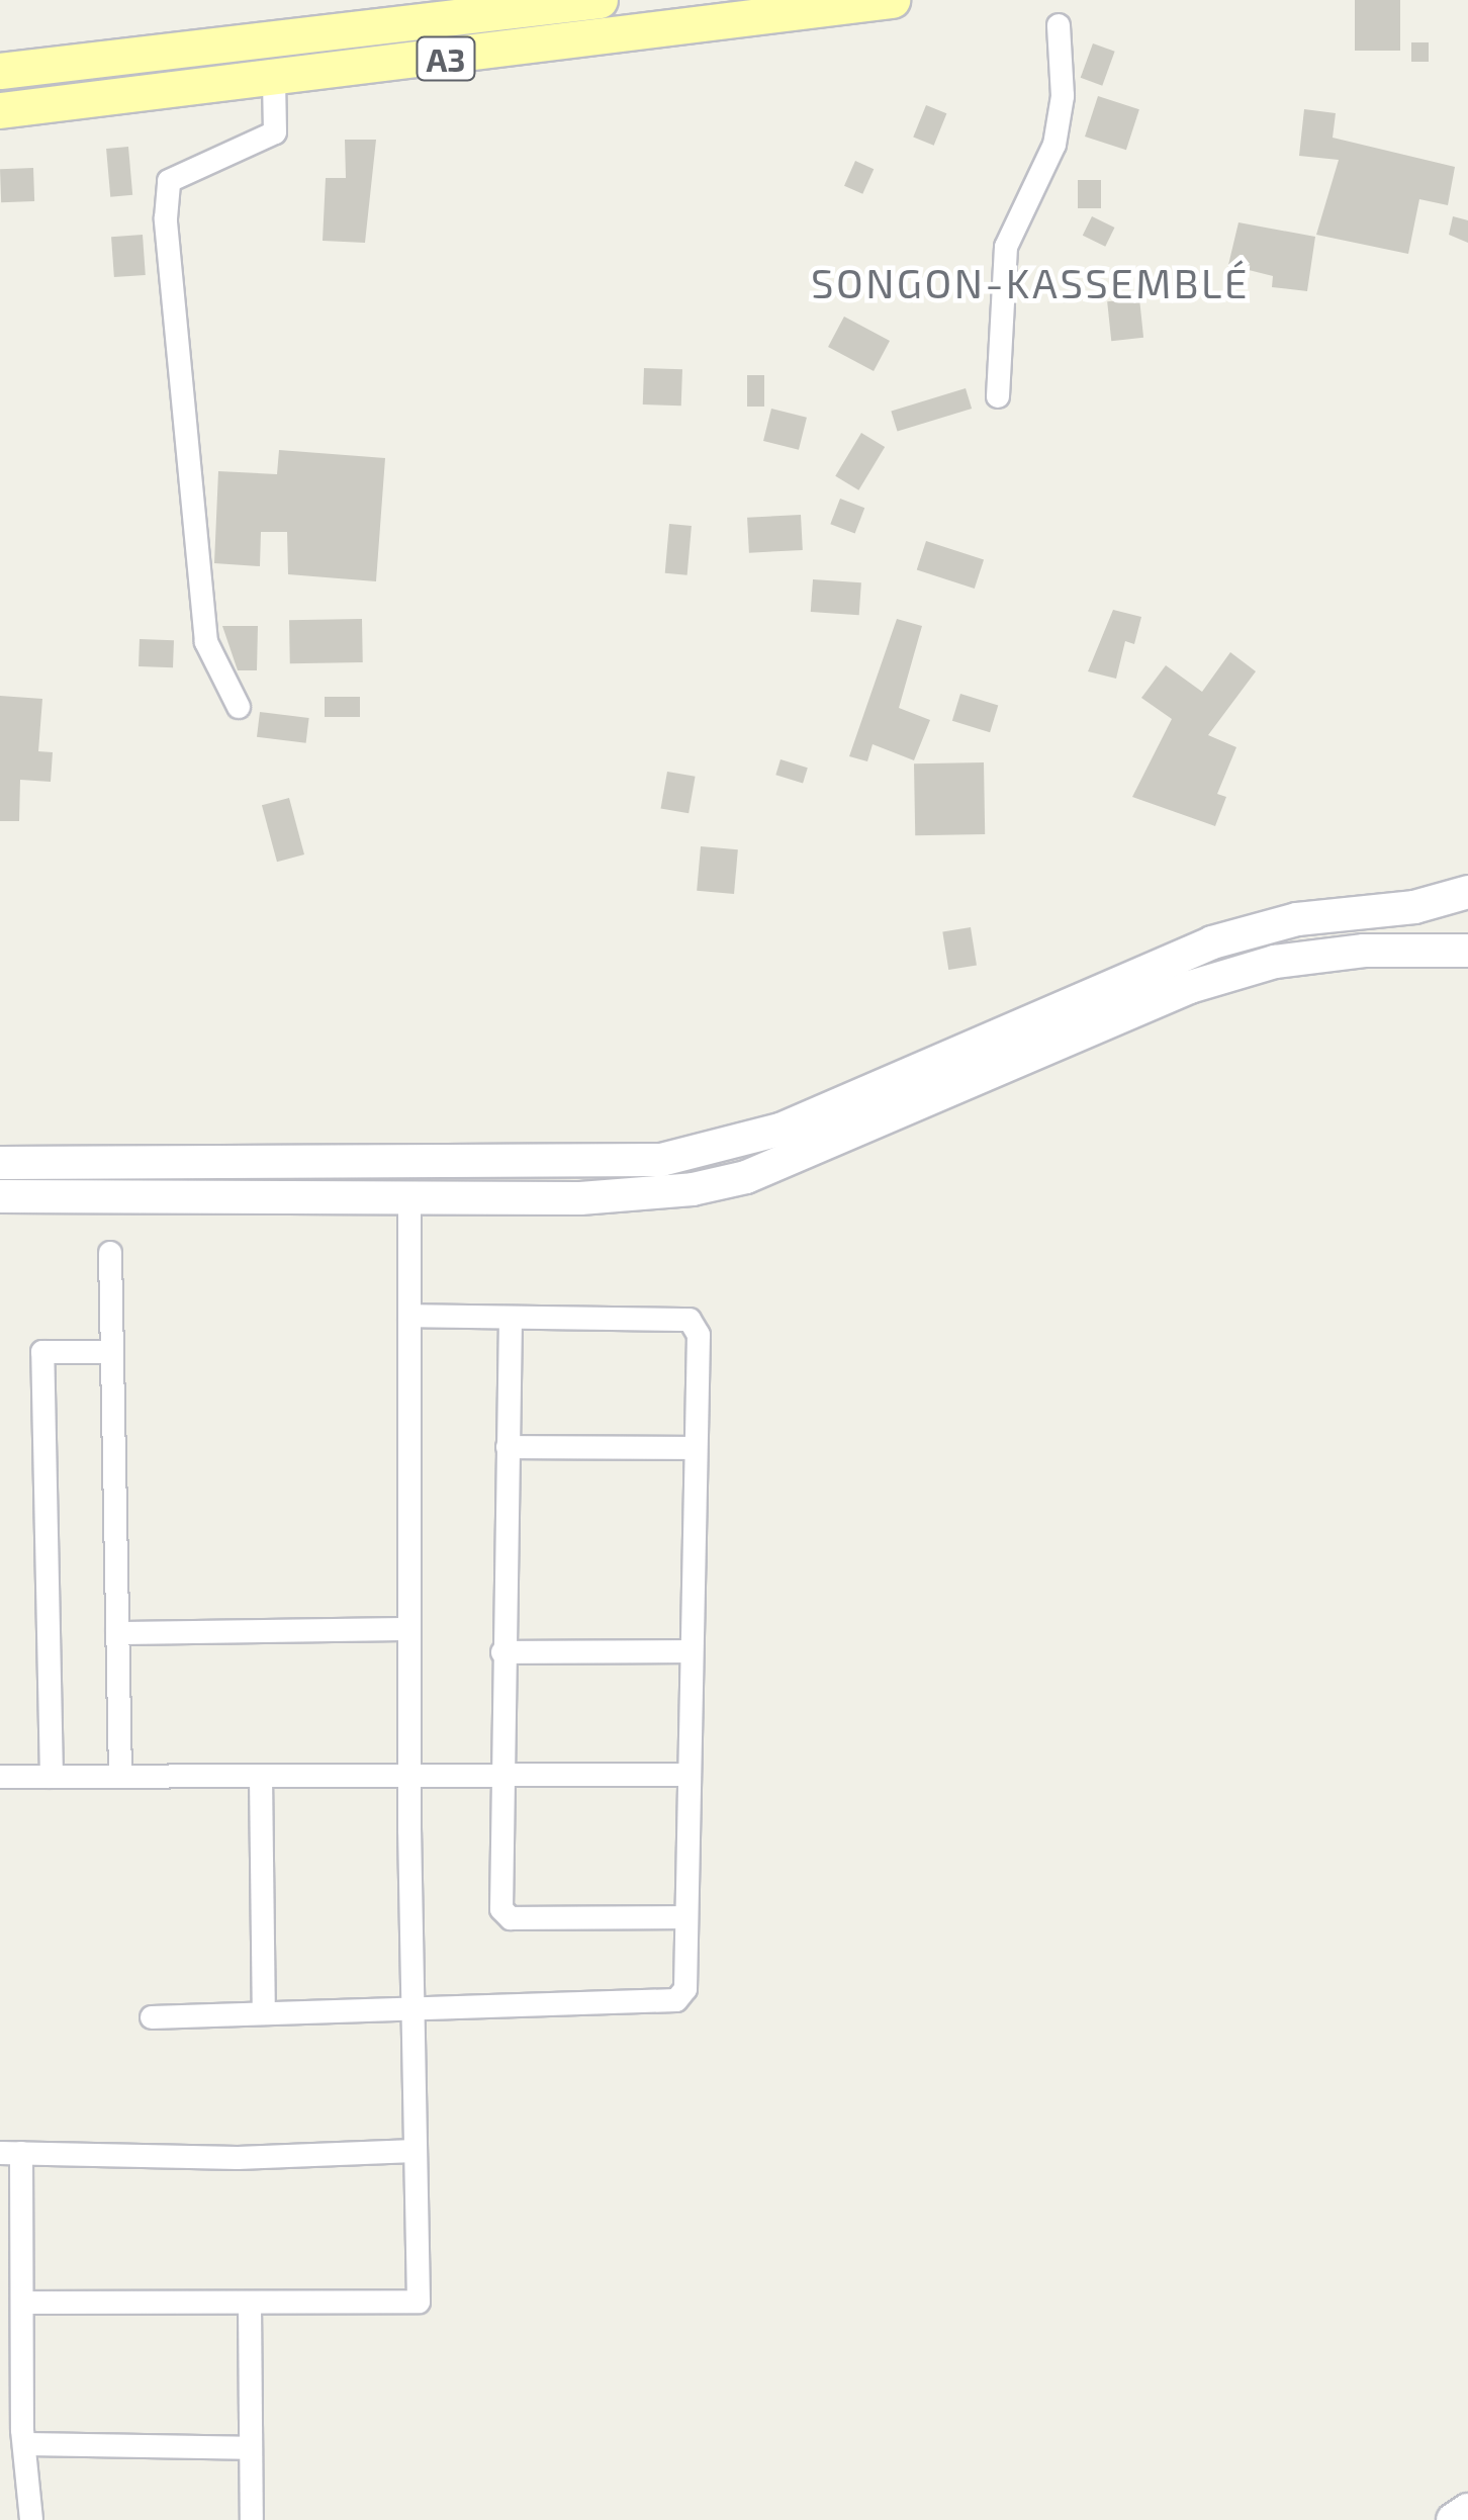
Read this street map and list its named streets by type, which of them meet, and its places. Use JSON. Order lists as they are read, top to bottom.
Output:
{
  "streets": {
    "main road": ["A3"]
  },
  "districts": ["SONGON-KASSEMBLÉ"]
}
